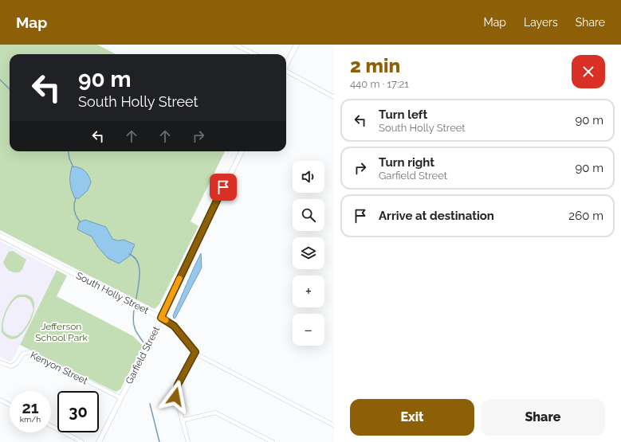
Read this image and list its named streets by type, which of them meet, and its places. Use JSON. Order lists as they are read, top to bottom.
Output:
{
  "streets": {
    "main road": ["South Holly Street", "Garfield Street"],
    "street": ["Kenyon Street"]
  },
  "crossings": [
    ["South Holly Street", "Garfield Street"],
    ["Garfield Street", "Kenyon Street"]
  ],
  "parks": ["Jefferson School Park"],
  "page": {
    "header": "Map",
    "nav": ["Map", "Layers", "Share"],
    "heading": ["2 min", "440 m · 17:21"],
    "turn": ["90 m", "South Holly Street"],
    "list": [
      {
        "name": "Turn left",
        "note": "South Holly Street",
        "value": "90 m"
      },
      {
        "name": "Turn right",
        "note": "Garfield Street",
        "value": "90 m"
      },
      {
        "name": "Arrive at destination",
        "value": "260 m"
      }
    ],
    "map_buttons": ["+", "−"],
    "speed": "21 km/h",
    "limit": "30",
    "buttons": ["Exit", "Share"]
  }
}
